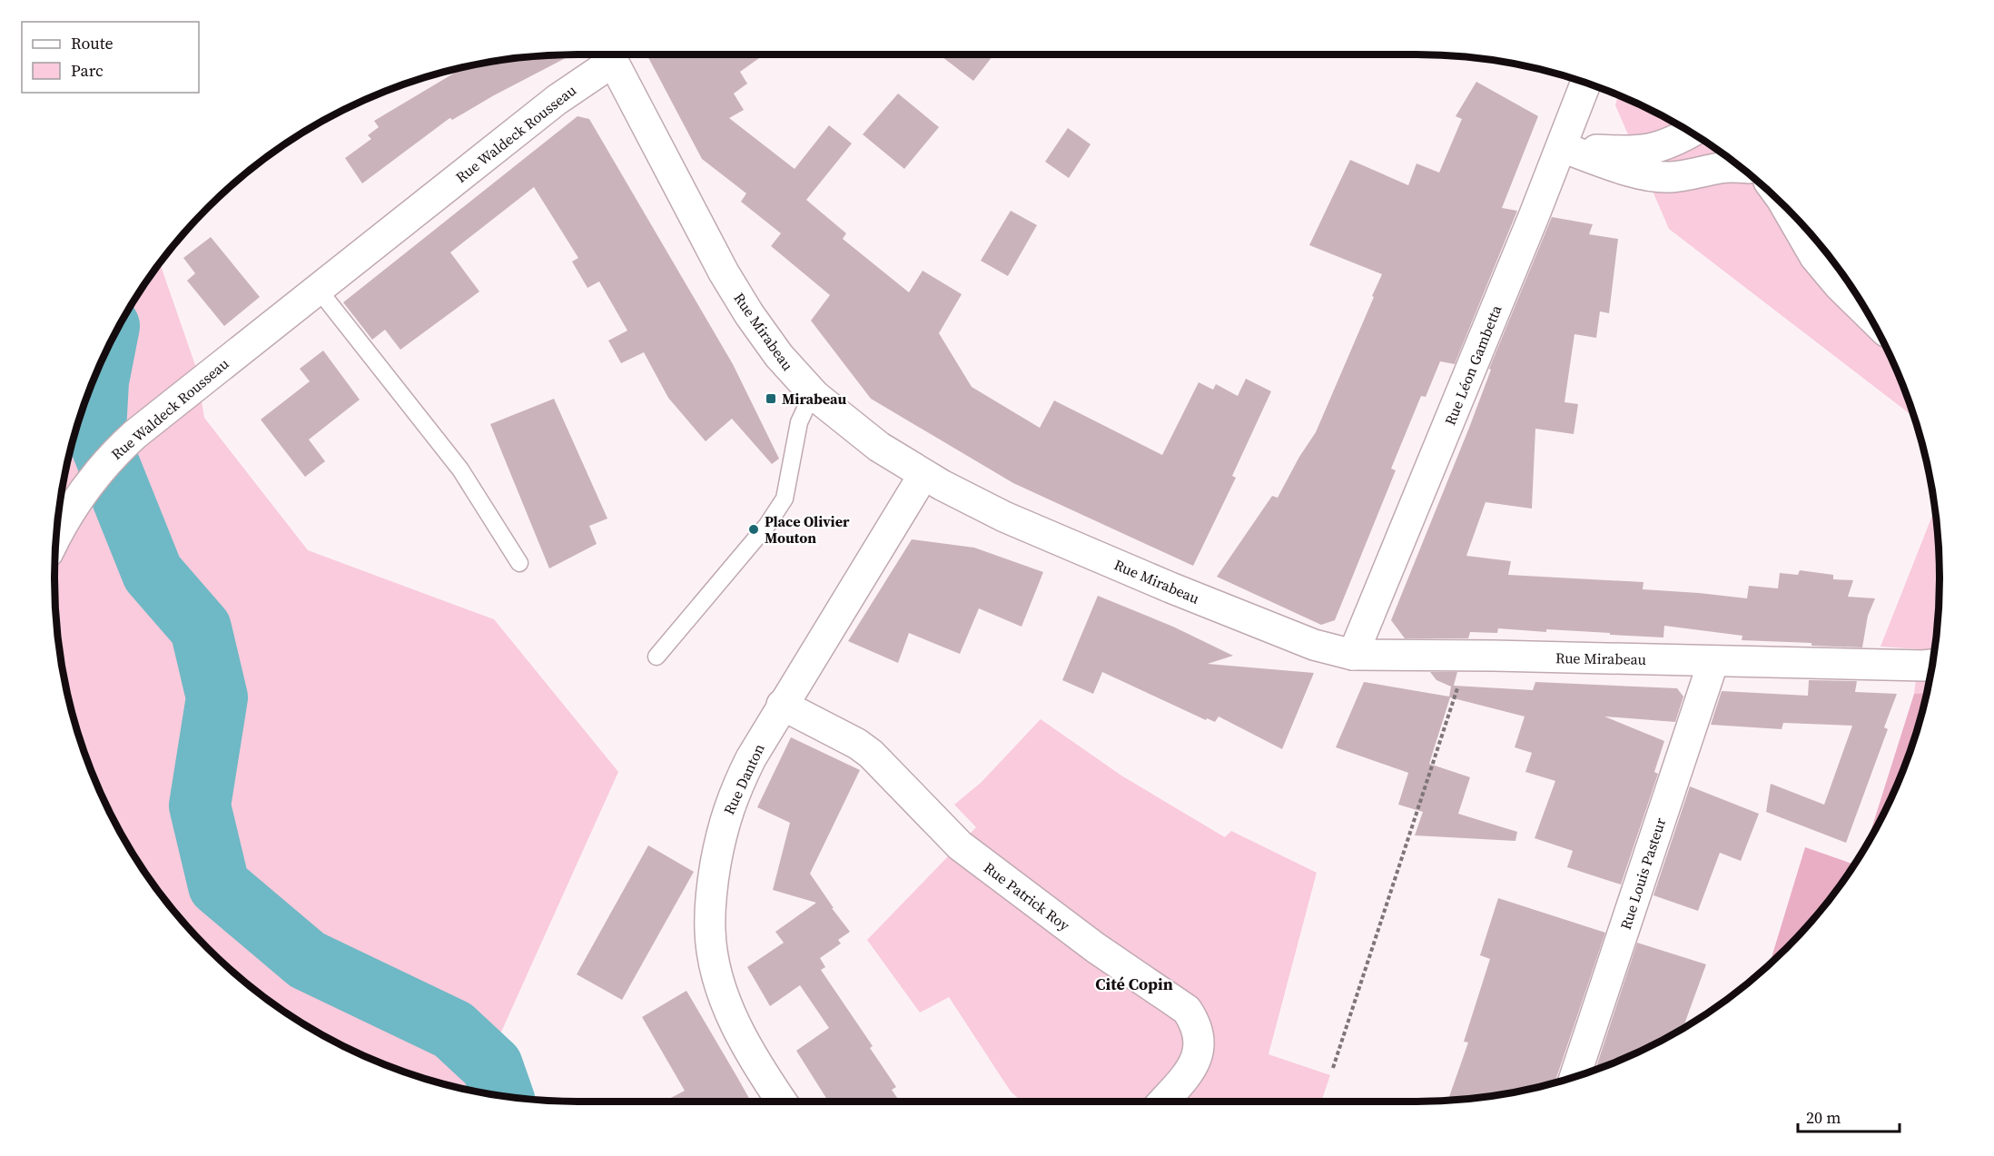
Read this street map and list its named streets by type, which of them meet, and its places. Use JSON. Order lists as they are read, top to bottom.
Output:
{
  "streets": {
    "street": [
      "Rue Waldeck Rousseau",
      "Rue Mirabeau",
      "Rue Léon Gambetta",
      "Rue Danton",
      "Rue Louis Pasteur",
      "Rue Patrick Roy"
    ]
  },
  "crossings": [
    ["Rue Waldeck Rousseau", "Rue Mirabeau"],
    ["Rue Mirabeau", "Rue Léon Gambetta"],
    ["Rue Mirabeau", "Rue Danton"],
    ["Rue Mirabeau", "Rue Louis Pasteur"],
    ["Rue Danton", "Rue Patrick Roy"]
  ],
  "districts": ["Cité Copin"],
  "places": {
    "transit": ["Mirabeau"],
    "other": ["Place Olivier Mouton"]
  },
  "legend": ["Route", "Parc"],
  "scale_bar": "20 m"
}
